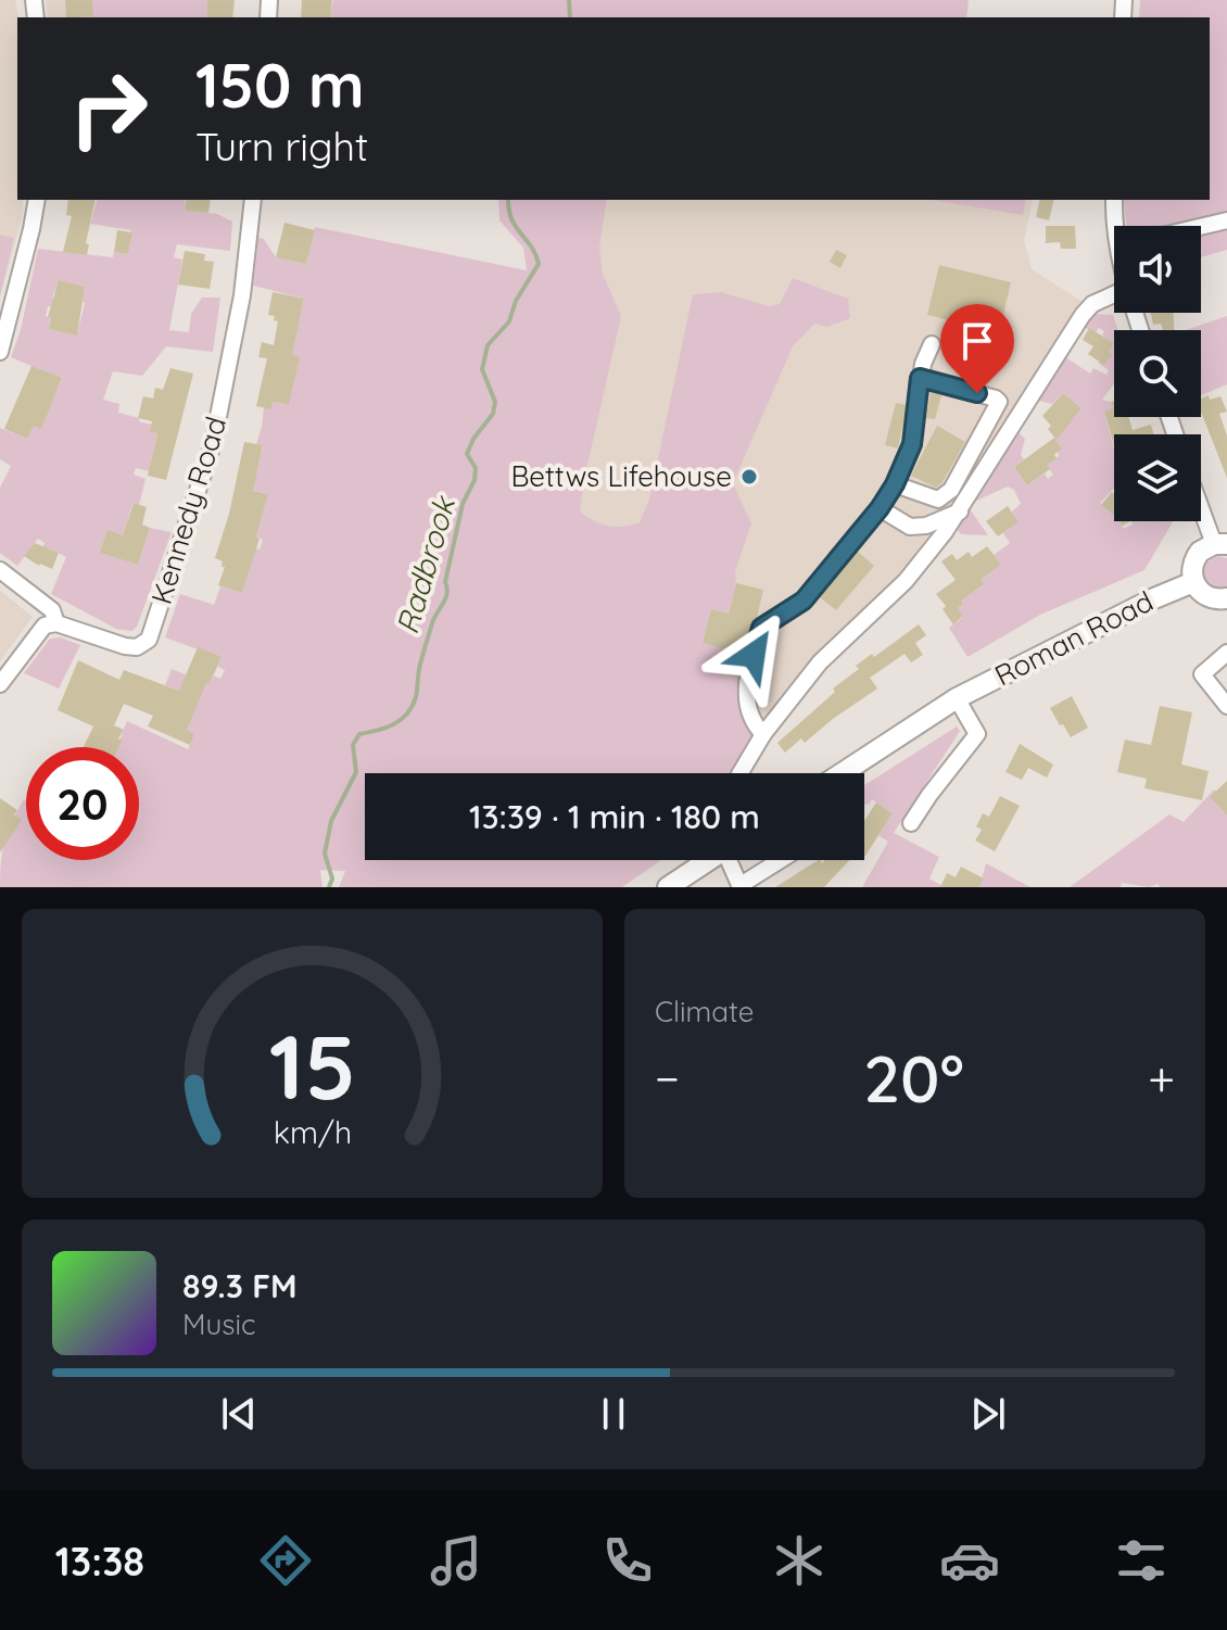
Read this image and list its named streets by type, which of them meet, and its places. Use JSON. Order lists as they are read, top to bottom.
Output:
{
  "streets": {
    "main road": ["Roman Road"],
    "street": ["Kennedy Road"]
  },
  "water": ["Radbrook"],
  "places": ["Bettws Lifehouse"],
  "page": {
    "turn": ["150 m", "Turn right"],
    "limit": "20",
    "trip": "13:39 · 1 min · 180 m",
    "tile": "Climate",
    "heat": ["−", "20°", "+"],
    "song": ["89.3 FM", "Music"],
    "tabs": "13:38",
    "gauge": ["15", "km/h"]
  }
}
